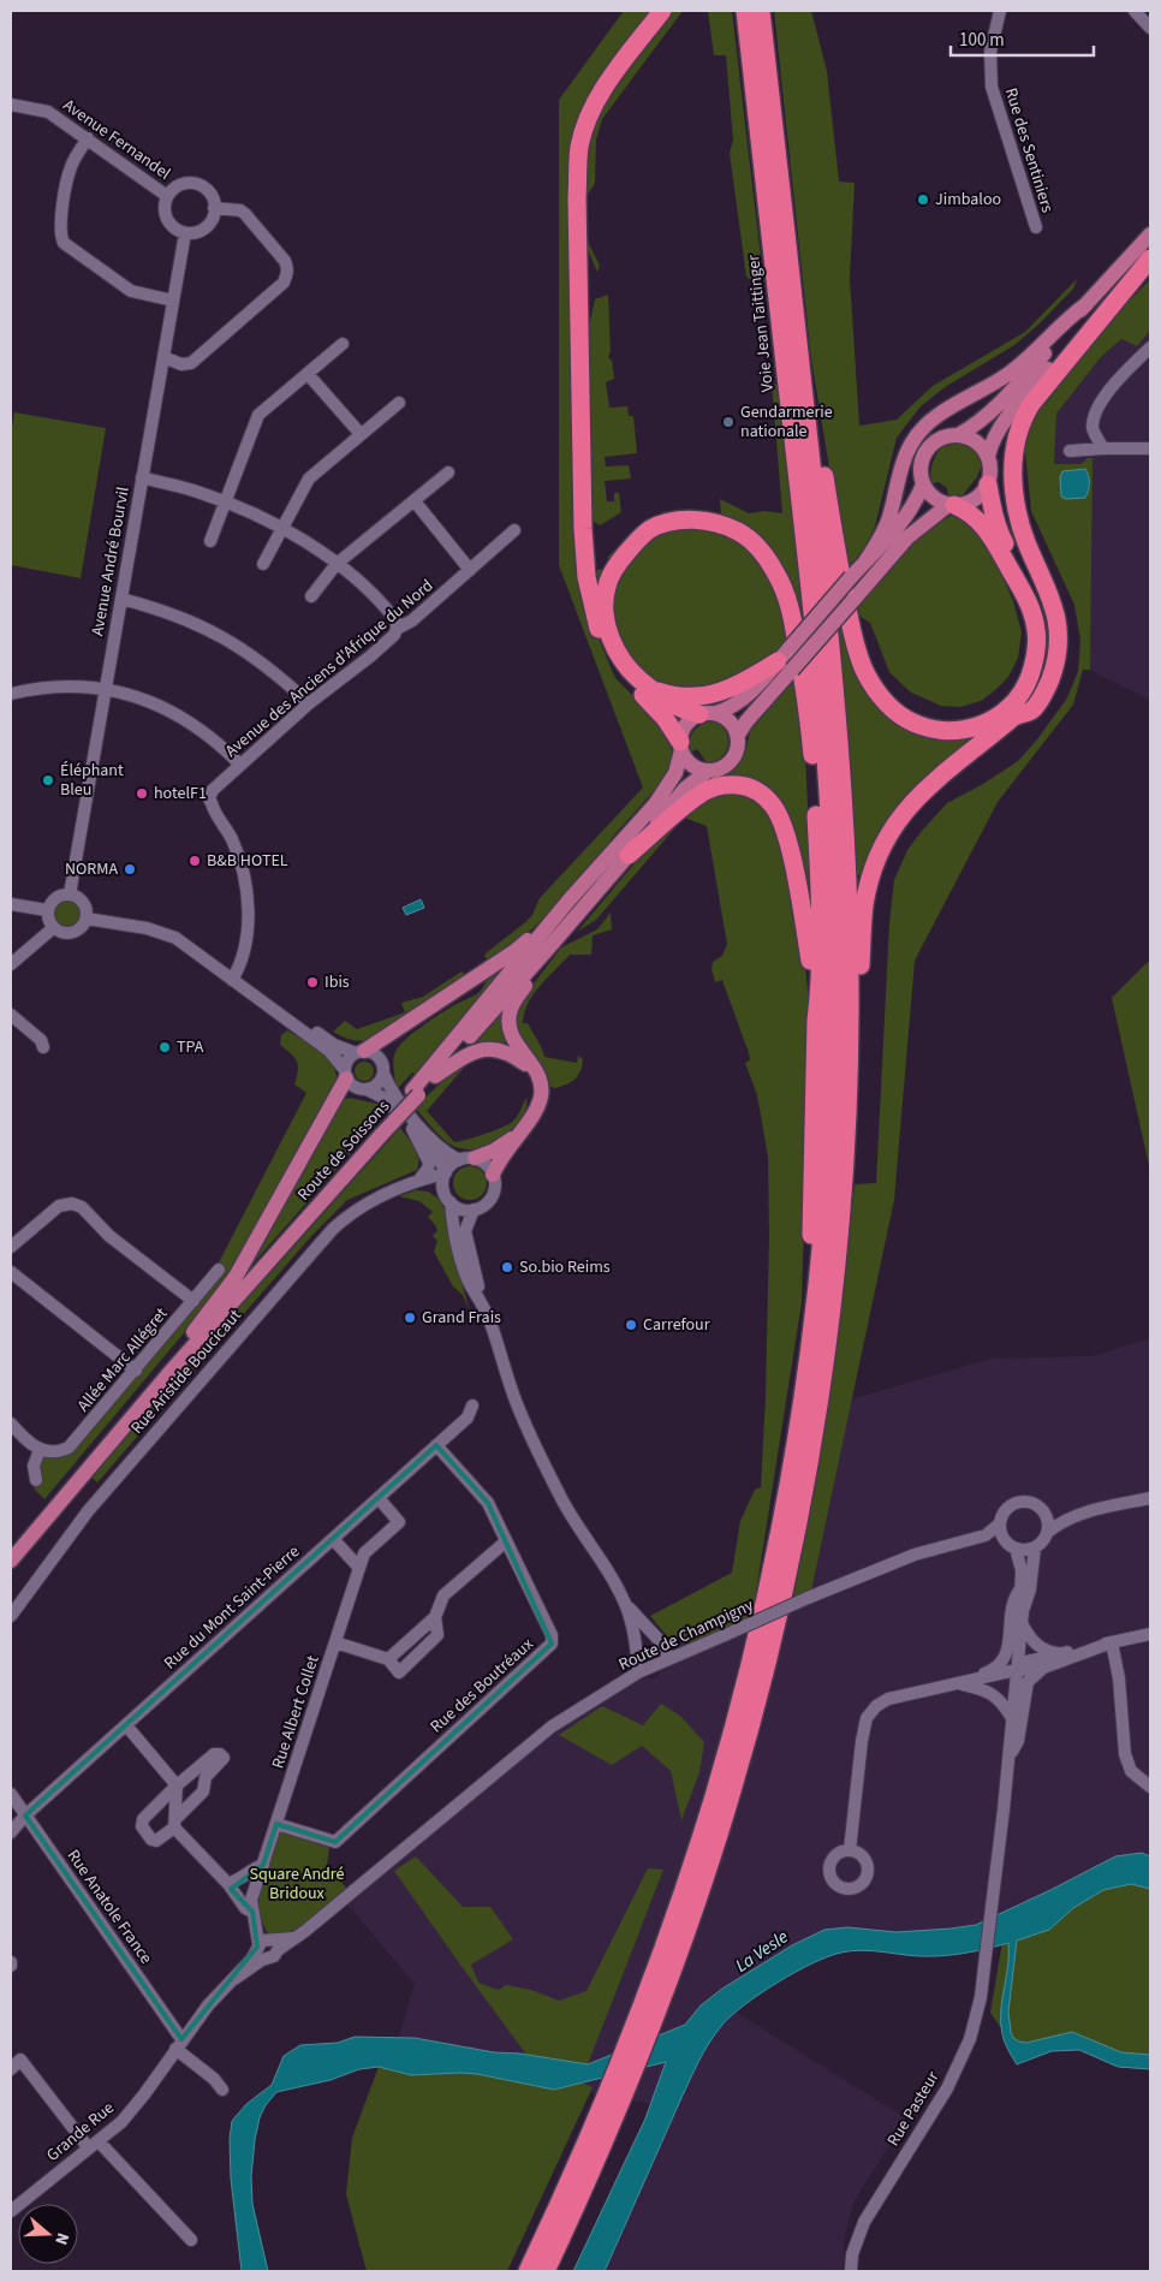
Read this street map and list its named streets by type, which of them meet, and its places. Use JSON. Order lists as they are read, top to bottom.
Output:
{
  "streets": {
    "highway": ["Voie Jean Taittinger"],
    "main road": ["Route de Soissons"],
    "street": [
      "Avenue Fernandel",
      "Rue des Sentiniers",
      "Avenue André Bourvil",
      "Avenue des Anciens d'Afrique du Nord",
      "Allée Marc Allégret",
      "Rue Aristide Boucicaut",
      "Rue du Mont Saint-Pierre",
      "Route de Champigny",
      "Rue des Boutréaux",
      "Rue Albert Collet",
      "Rue Anatole France",
      "Rue Pasteur",
      "Grande Rue"
    ]
  },
  "crossings": [
    ["Avenue Fernandel", "Avenue André Bourvil"],
    ["Rue du Mont Saint-Pierre", "Rue des Boutréaux"],
    ["Rue du Mont Saint-Pierre", "Rue Albert Collet"],
    ["Rue du Mont Saint-Pierre", "Rue Anatole France"],
    ["Route de Champigny", "Rue Albert Collet"],
    ["Route de Champigny", "Rue Anatole France"],
    ["Route de Champigny", "Grande Rue"],
    ["Rue des Boutréaux", "Rue Albert Collet"],
    ["Rue Anatole France", "Grande Rue"]
  ],
  "water": ["La Vesle"],
  "parks": ["Square André Bridoux"],
  "places": [
    "Jimbaloo",
    "Gendarmerie nationale",
    "Éléphant Bleu",
    "hotelF1",
    "B&B HOTEL",
    "NORMA",
    "Ibis",
    "TPA",
    "So.bio Reims",
    "Grand Frais",
    "Carrefour"
  ],
  "scale_bar": "100 m",
  "north": "right"
}
